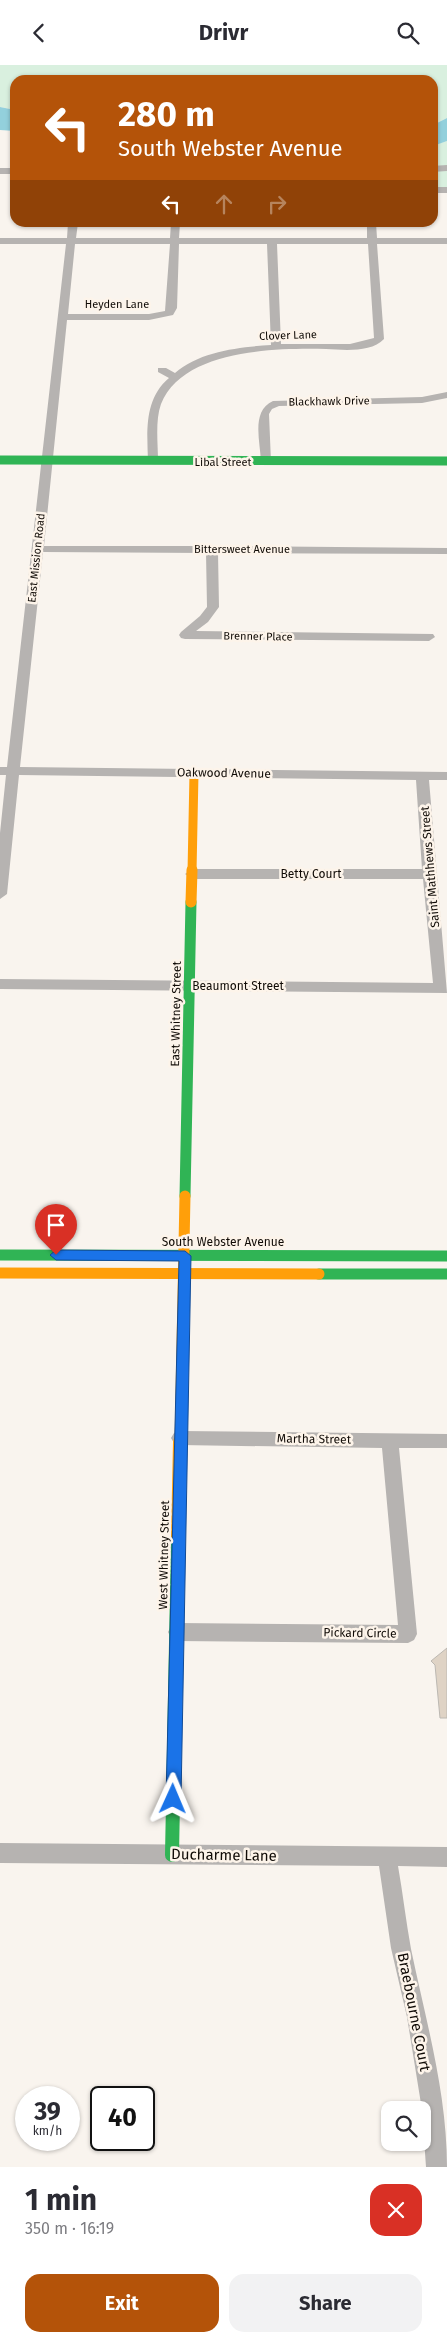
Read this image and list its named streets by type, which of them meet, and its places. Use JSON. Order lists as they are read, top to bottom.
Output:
{
  "streets": {
    "street": [
      "Heyden Lane",
      "Clover Lane",
      "Blackhawk Drive",
      "Libal Street",
      "Bittersweet Avenue",
      "East Mission Road",
      "Brenner Place",
      "Oakwood Avenue",
      "Saint Mathhews Street",
      "Betty Court",
      "Beaumont Street",
      "East Whitney Street",
      "South Webster Avenue",
      "Martha Street",
      "West Whitney Street",
      "Pickard Circle",
      "Ducharme Lane",
      "Braebourne Court"
    ]
  },
  "crossings": [
    ["Heyden Lane", "East Mission Road"],
    ["Clover Lane", "Libal Street"],
    ["Blackhawk Drive", "Libal Street"],
    ["Libal Street", "East Mission Road"],
    ["Bittersweet Avenue", "East Mission Road"],
    ["Bittersweet Avenue", "Brenner Place"],
    ["East Mission Road", "Oakwood Avenue"],
    ["Oakwood Avenue", "Saint Mathhews Street"],
    ["Oakwood Avenue", "East Whitney Street"],
    ["Saint Mathhews Street", "Betty Court"],
    ["Saint Mathhews Street", "Beaumont Street"],
    ["Betty Court", "East Whitney Street"],
    ["Beaumont Street", "East Whitney Street"],
    ["East Whitney Street", "South Webster Avenue"],
    ["East Whitney Street", "West Whitney Street"],
    ["South Webster Avenue", "West Whitney Street"],
    ["Martha Street", "West Whitney Street"],
    ["Martha Street", "Pickard Circle"],
    ["West Whitney Street", "Pickard Circle"],
    ["West Whitney Street", "Ducharme Lane"],
    ["Ducharme Lane", "Braebourne Court"]
  ],
  "page": {
    "header": "Drivr",
    "turn": ["280 m", "South Webster Avenue"],
    "speed": "39 km/h",
    "limit": "40",
    "heading": ["1 min", "350 m · 16:19"],
    "buttons": ["Exit", "Share"]
  }
}
